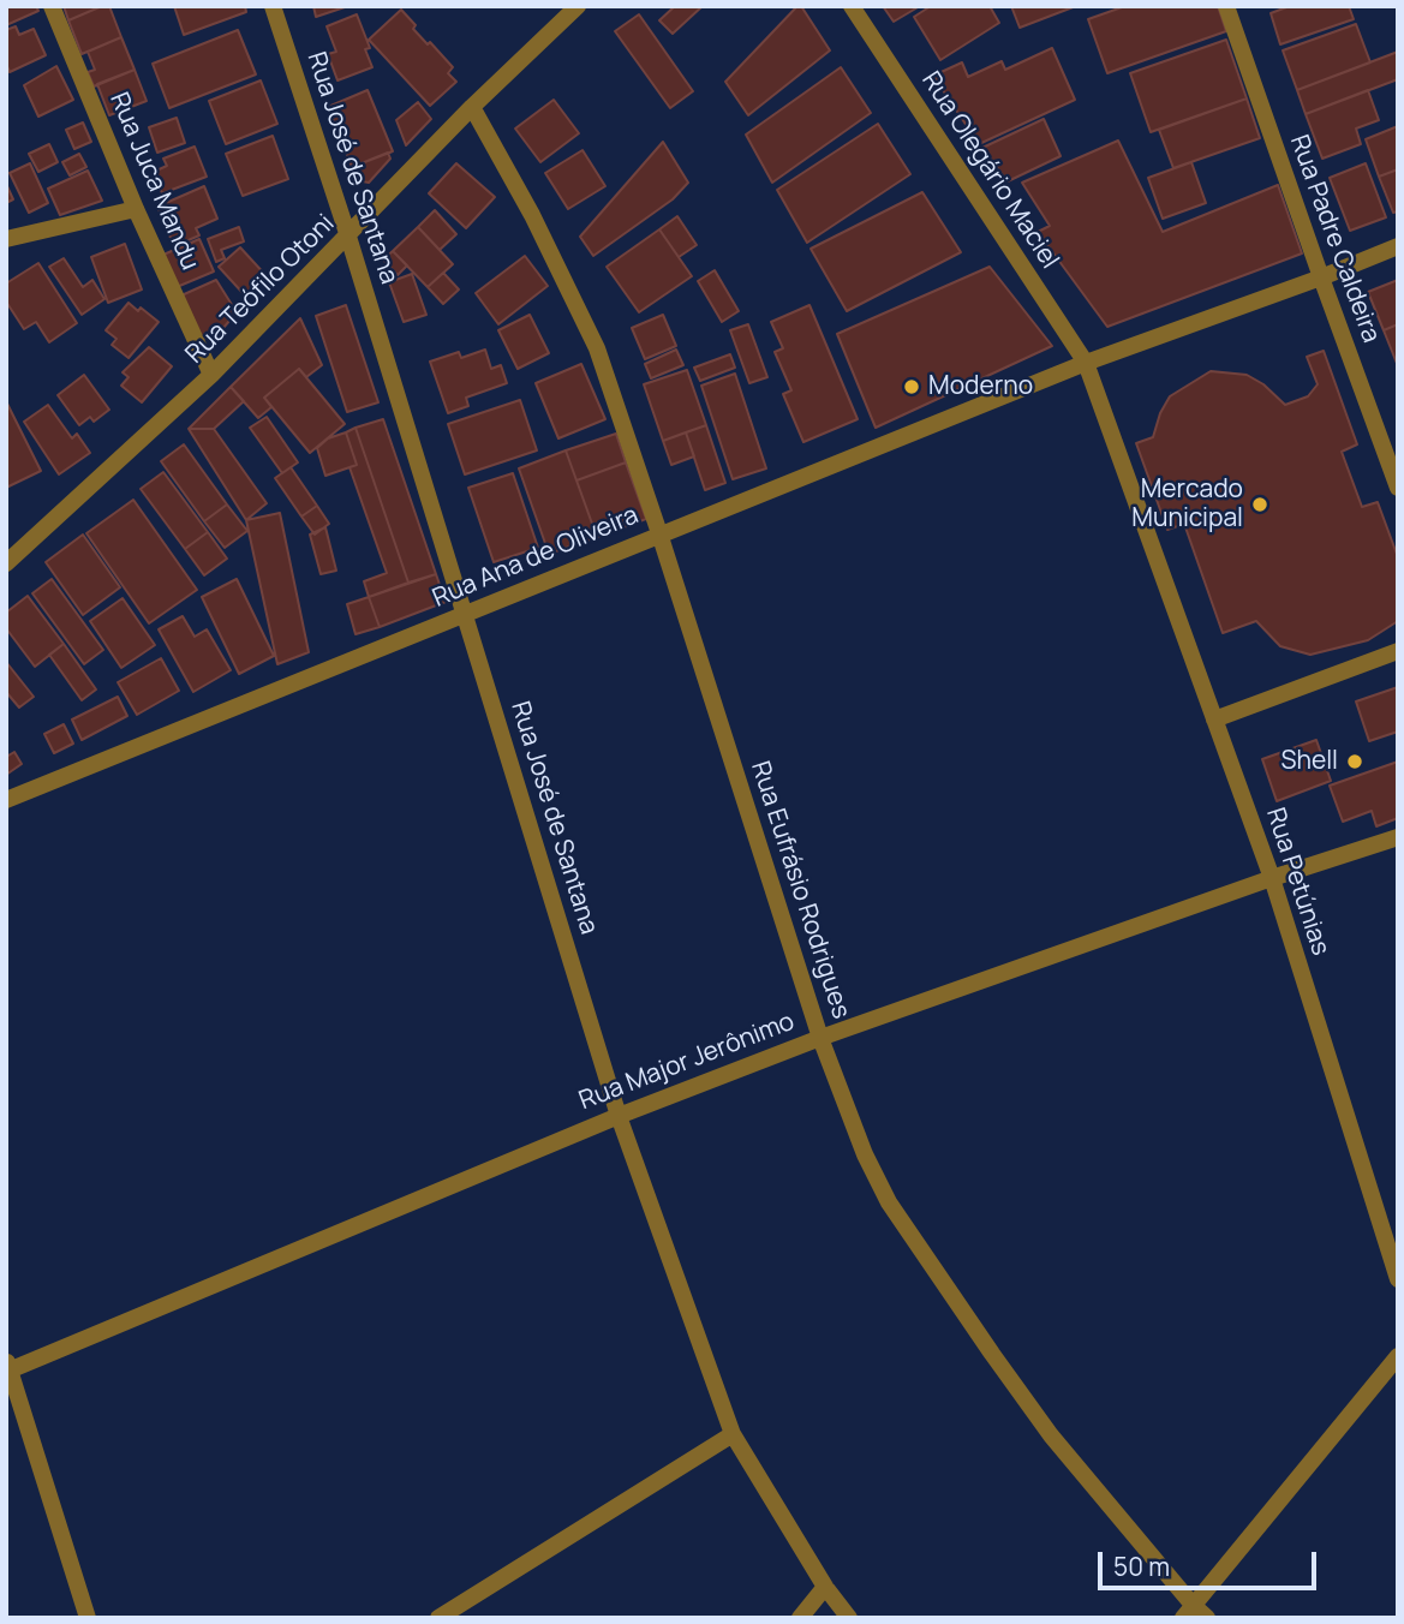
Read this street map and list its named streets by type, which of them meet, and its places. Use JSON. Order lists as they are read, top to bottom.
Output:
{
  "streets": {
    "street": [
      "Rua José de Santana",
      "Rua Olegário Maciel",
      "Rua Juca Mandu",
      "Rua Padre Caldeira",
      "Rua Teófilo Otoni",
      "Rua Ana de Oliveira",
      "Rua Petúnias",
      "Rua Eufrásio Rodrigues",
      "Rua Major Jerônimo"
    ]
  },
  "crossings": [
    ["Rua José de Santana", "Rua Teófilo Otoni"],
    ["Rua José de Santana", "Rua Ana de Oliveira"],
    ["Rua José de Santana", "Rua Major Jerônimo"],
    ["Rua Olegário Maciel", "Rua Ana de Oliveira"],
    ["Rua Olegário Maciel", "Rua Petúnias"],
    ["Rua Juca Mandu", "Rua Teófilo Otoni"],
    ["Rua Padre Caldeira", "Rua Ana de Oliveira"],
    ["Rua Teófilo Otoni", "Rua Eufrásio Rodrigues"],
    ["Rua Ana de Oliveira", "Rua Petúnias"],
    ["Rua Ana de Oliveira", "Rua Eufrásio Rodrigues"],
    ["Rua Petúnias", "Rua Major Jerônimo"],
    ["Rua Eufrásio Rodrigues", "Rua Major Jerônimo"]
  ],
  "places": ["Moderno", "Mercado Municipal", "Shell"],
  "scale_bar": "50 m"
}
